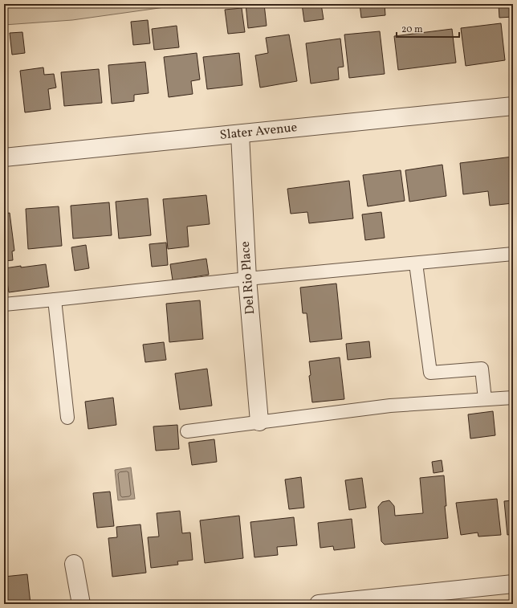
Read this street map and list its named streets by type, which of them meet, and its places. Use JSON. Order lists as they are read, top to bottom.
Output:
{
  "streets": {
    "street": ["Slater Avenue", "Del Rio Place"]
  },
  "crossings": [
    ["Slater Avenue", "Del Rio Place"]
  ],
  "scale_bar": "20 m"
}
